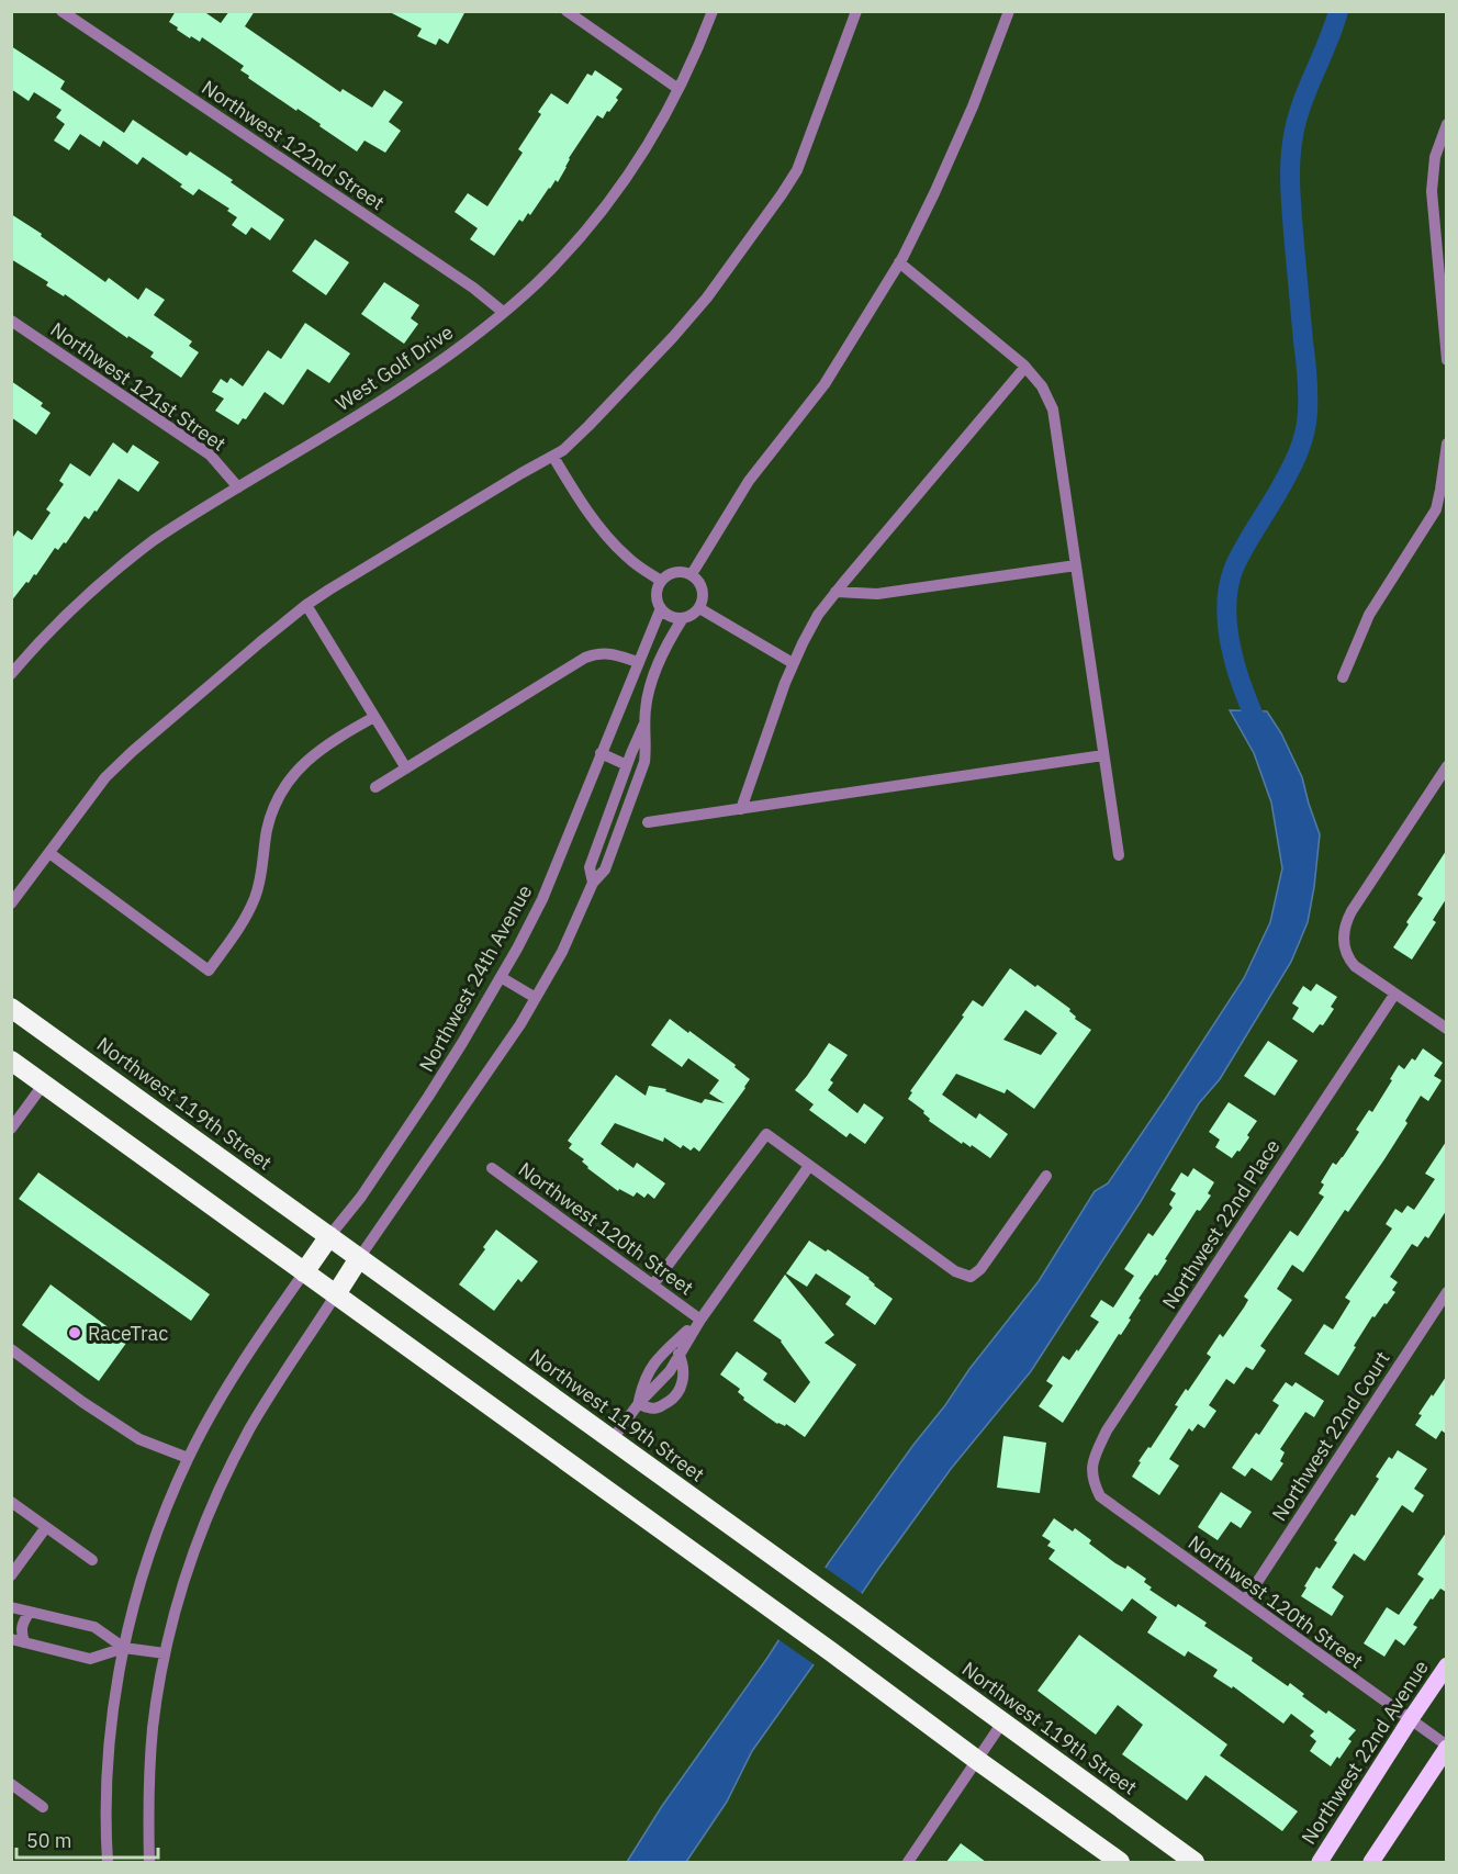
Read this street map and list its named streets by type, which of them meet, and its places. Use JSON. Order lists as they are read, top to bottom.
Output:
{
  "streets": {
    "highway": ["Northwest 119th Street"],
    "main road": ["Northwest 22nd Avenue"],
    "street": [
      "Northwest 122nd Street",
      "West Golf Drive",
      "Northwest 121st Street",
      "Northwest 24th Avenue",
      "Northwest 22nd Place",
      "Northwest 120th Street",
      "Northwest 22nd Court"
    ]
  },
  "crossings": [
    ["Northwest 122nd Street", "West Golf Drive"],
    ["West Golf Drive", "Northwest 121st Street"],
    ["Northwest 24th Avenue", "Northwest 119th Street"],
    ["Northwest 22nd Place", "Northwest 120th Street"],
    ["Northwest 120th Street", "Northwest 22nd Court"],
    ["Northwest 120th Street", "Northwest 22nd Avenue"]
  ],
  "places": ["RaceTrac"],
  "scale_bar": "50 m"
}
